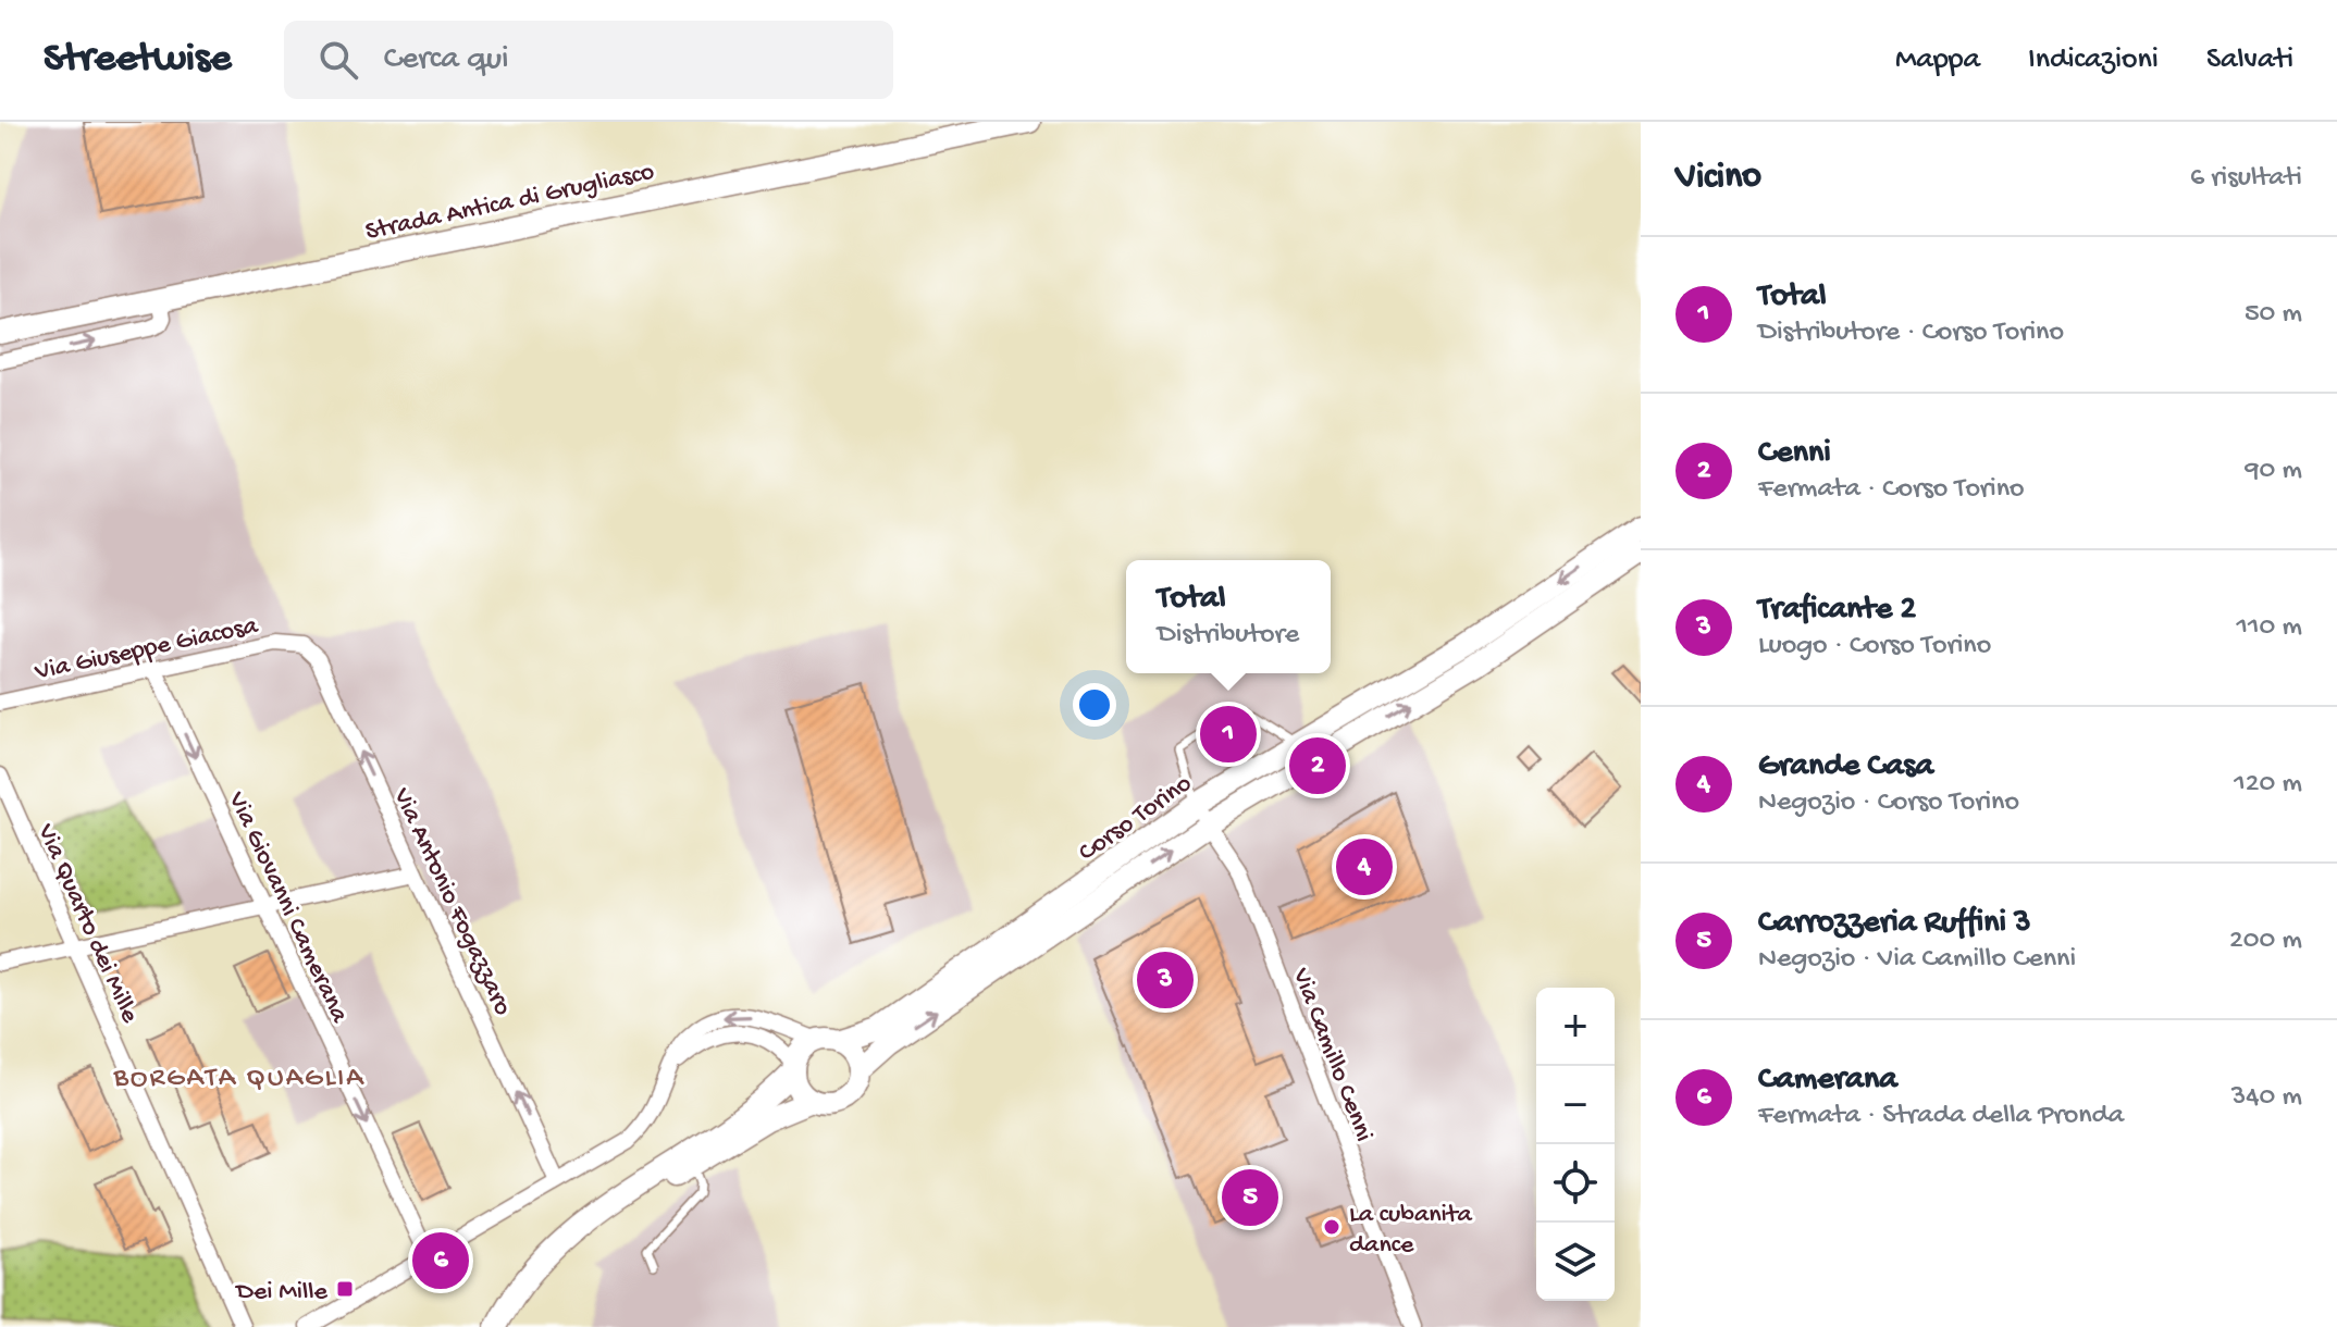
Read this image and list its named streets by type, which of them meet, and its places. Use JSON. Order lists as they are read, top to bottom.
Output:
{
  "streets": {
    "street": [
      "Strada Antica di Grugliasco",
      "Via Giuseppe Giacosa",
      "Corso Torino",
      "Via Antonio Fogazzaro",
      "Via Giovanni Camerana",
      "Via Quarto dei Mille",
      "Via Camillo Cenni"
    ]
  },
  "crossings": [
    ["Via Giuseppe Giacosa", "Via Antonio Fogazzaro"],
    ["Via Giuseppe Giacosa", "Via Giovanni Camerana"],
    ["Corso Torino", "Via Camillo Cenni"]
  ],
  "one_way": ["Via Antonio Fogazzaro", "Via Giovanni Camerana"],
  "districts": ["BORGATA QUAGLIA"],
  "places": {
    "other": ["La cubanita dance"],
    "transit": ["Dei Mille"]
  },
  "page": {
    "header": "Streetwise",
    "search": "Cerca qui",
    "nav": ["Mappa", "Indicazioni", "Salvati"],
    "heading": ["Vicino", "6 risultati"],
    "list": [
      {
        "mark": "1",
        "name": "Total",
        "note": "Distributore · Corso Torino",
        "value": "50 m"
      },
      {
        "mark": "2",
        "name": "Cenni",
        "note": "Fermata · Corso Torino",
        "value": "90 m"
      },
      {
        "mark": "3",
        "name": "Traficante 2",
        "note": "Luogo · Corso Torino",
        "value": "110 m"
      },
      {
        "mark": "4",
        "name": "Grande Casa",
        "note": "Negozio · Corso Torino",
        "value": "120 m"
      },
      {
        "mark": "5",
        "name": "Carrozzeria Ruffini 3",
        "note": "Negozio · Via Camillo Cenni",
        "value": "200 m"
      },
      {
        "mark": "6",
        "name": "Camerana",
        "note": "Fermata · Strada della Pronda",
        "value": "340 m"
      }
    ],
    "popup": ["Total", "Distributore"],
    "pins": [
      "1",
      "2",
      "4",
      "3",
      "5",
      "6"
    ],
    "map_buttons": ["+", "−"]
  }
}
